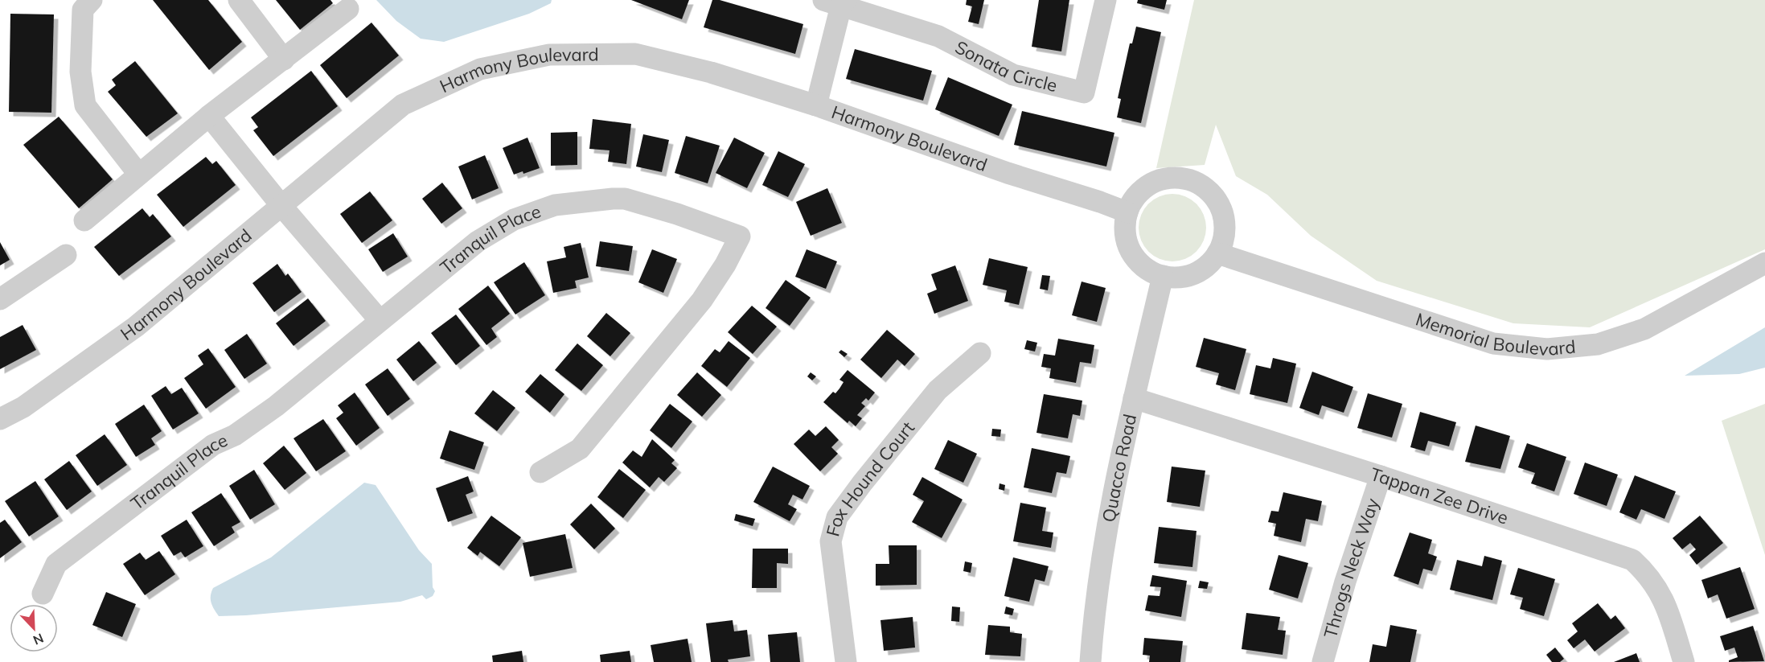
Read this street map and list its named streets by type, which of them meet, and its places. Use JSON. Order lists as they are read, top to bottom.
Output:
{
  "streets": {
    "street": [
      "Sonata Circle",
      "Harmony Boulevard",
      "Tranquil Place",
      "Memorial Boulevard",
      "Quacco Road",
      "Fox Hound Court",
      "Tappan Zee Drive",
      "Throgs Neck Way"
    ]
  },
  "crossings": [
    ["Harmony Boulevard", "Memorial Boulevard"],
    ["Harmony Boulevard", "Quacco Road"],
    ["Memorial Boulevard", "Quacco Road"],
    ["Quacco Road", "Tappan Zee Drive"],
    ["Tappan Zee Drive", "Throgs Neck Way"]
  ],
  "north": "bottom right"
}
